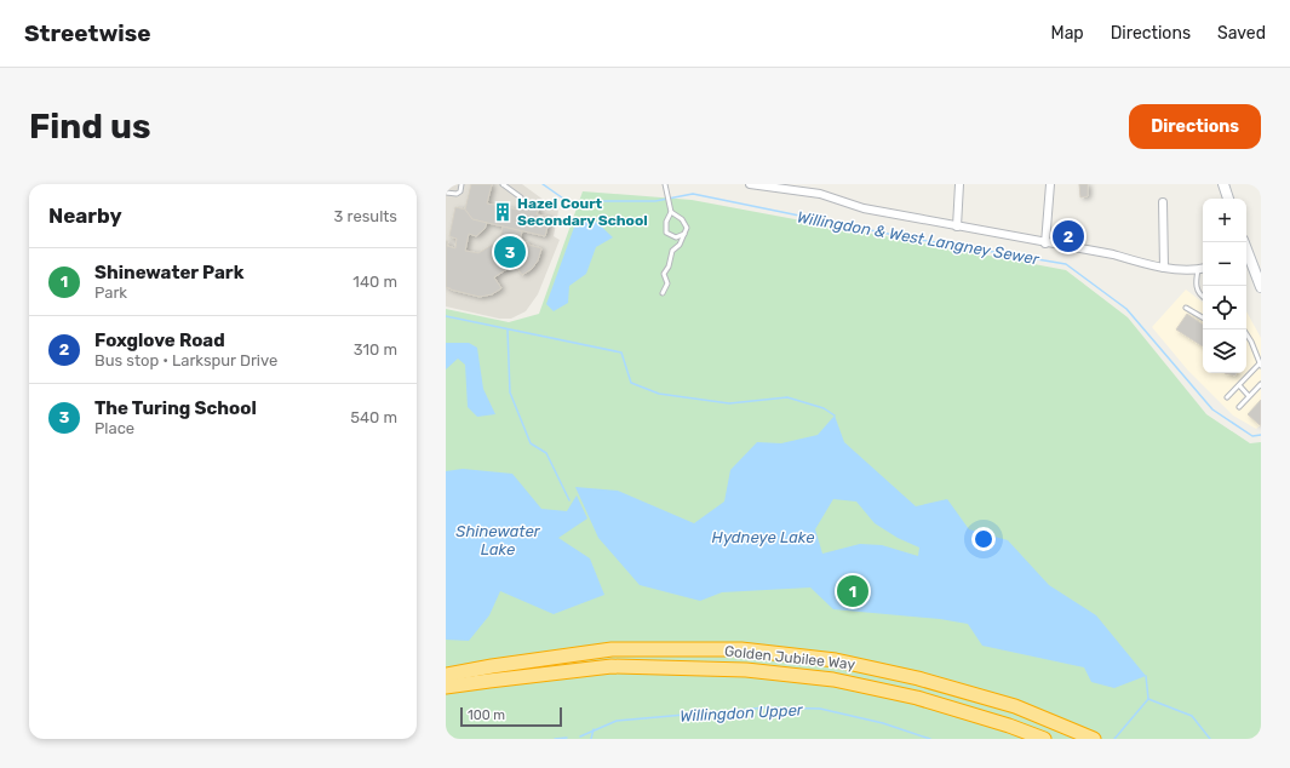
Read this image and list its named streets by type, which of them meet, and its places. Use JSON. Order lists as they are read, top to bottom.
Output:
{
  "streets": {
    "highway": ["Golden Jubilee Way"]
  },
  "water": [
    "Willingdon & West Langney Sewer",
    "Shinewater Lake",
    "Hydneye Lake",
    "Willingdon Upper"
  ],
  "places": {
    "building": ["Hazel Court Secondary School"]
  },
  "scale_bar": "100 m",
  "page": {
    "header": "Streetwise",
    "nav": ["Map", "Directions", "Saved"],
    "buttons": "Directions",
    "title": "Find us",
    "heading": ["Nearby", "3 results"],
    "map_buttons": ["+", "−"],
    "pins": ["2", "3", "1"],
    "list": [
      {
        "mark": "1",
        "name": "Shinewater Park",
        "note": "Park",
        "value": "140 m"
      },
      {
        "mark": "2",
        "name": "Foxglove Road",
        "note": "Bus stop · Larkspur Drive",
        "value": "310 m"
      },
      {
        "mark": "3",
        "name": "The Turing School",
        "note": "Place",
        "value": "540 m"
      }
    ],
    "scale": "100 m"
  }
}
